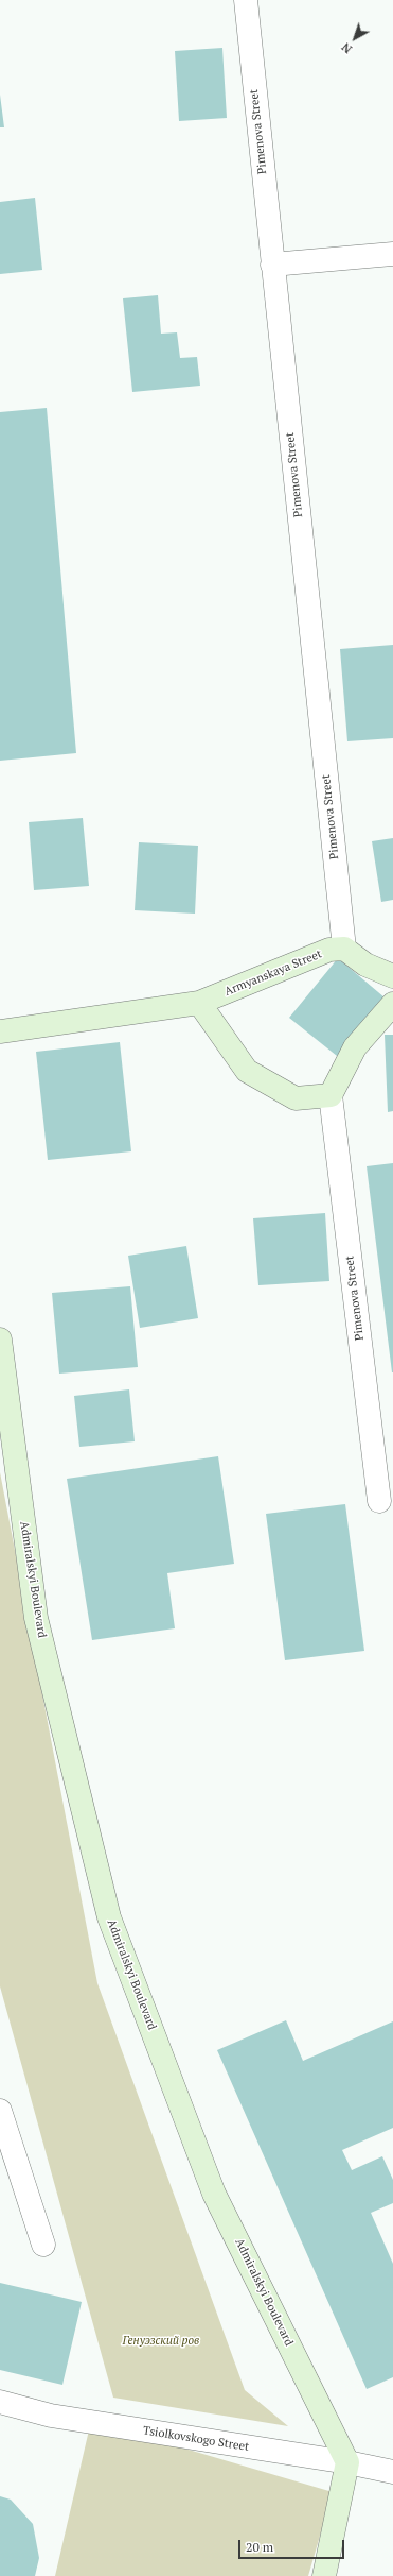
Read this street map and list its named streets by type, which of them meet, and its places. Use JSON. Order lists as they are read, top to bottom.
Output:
{
  "streets": {
    "street": [
      "Pimenova Street",
      "Armyanskaya Street",
      "Admiralskyi Boulevard",
      "Tsiolkovskogo Street"
    ]
  },
  "crossings": [
    ["Pimenova Street", "Armyanskaya Street"],
    ["Admiralskyi Boulevard", "Tsiolkovskogo Street"]
  ],
  "parks": ["Генуэзский ров"],
  "scale_bar": "20 m",
  "north": "bottom left"
}
